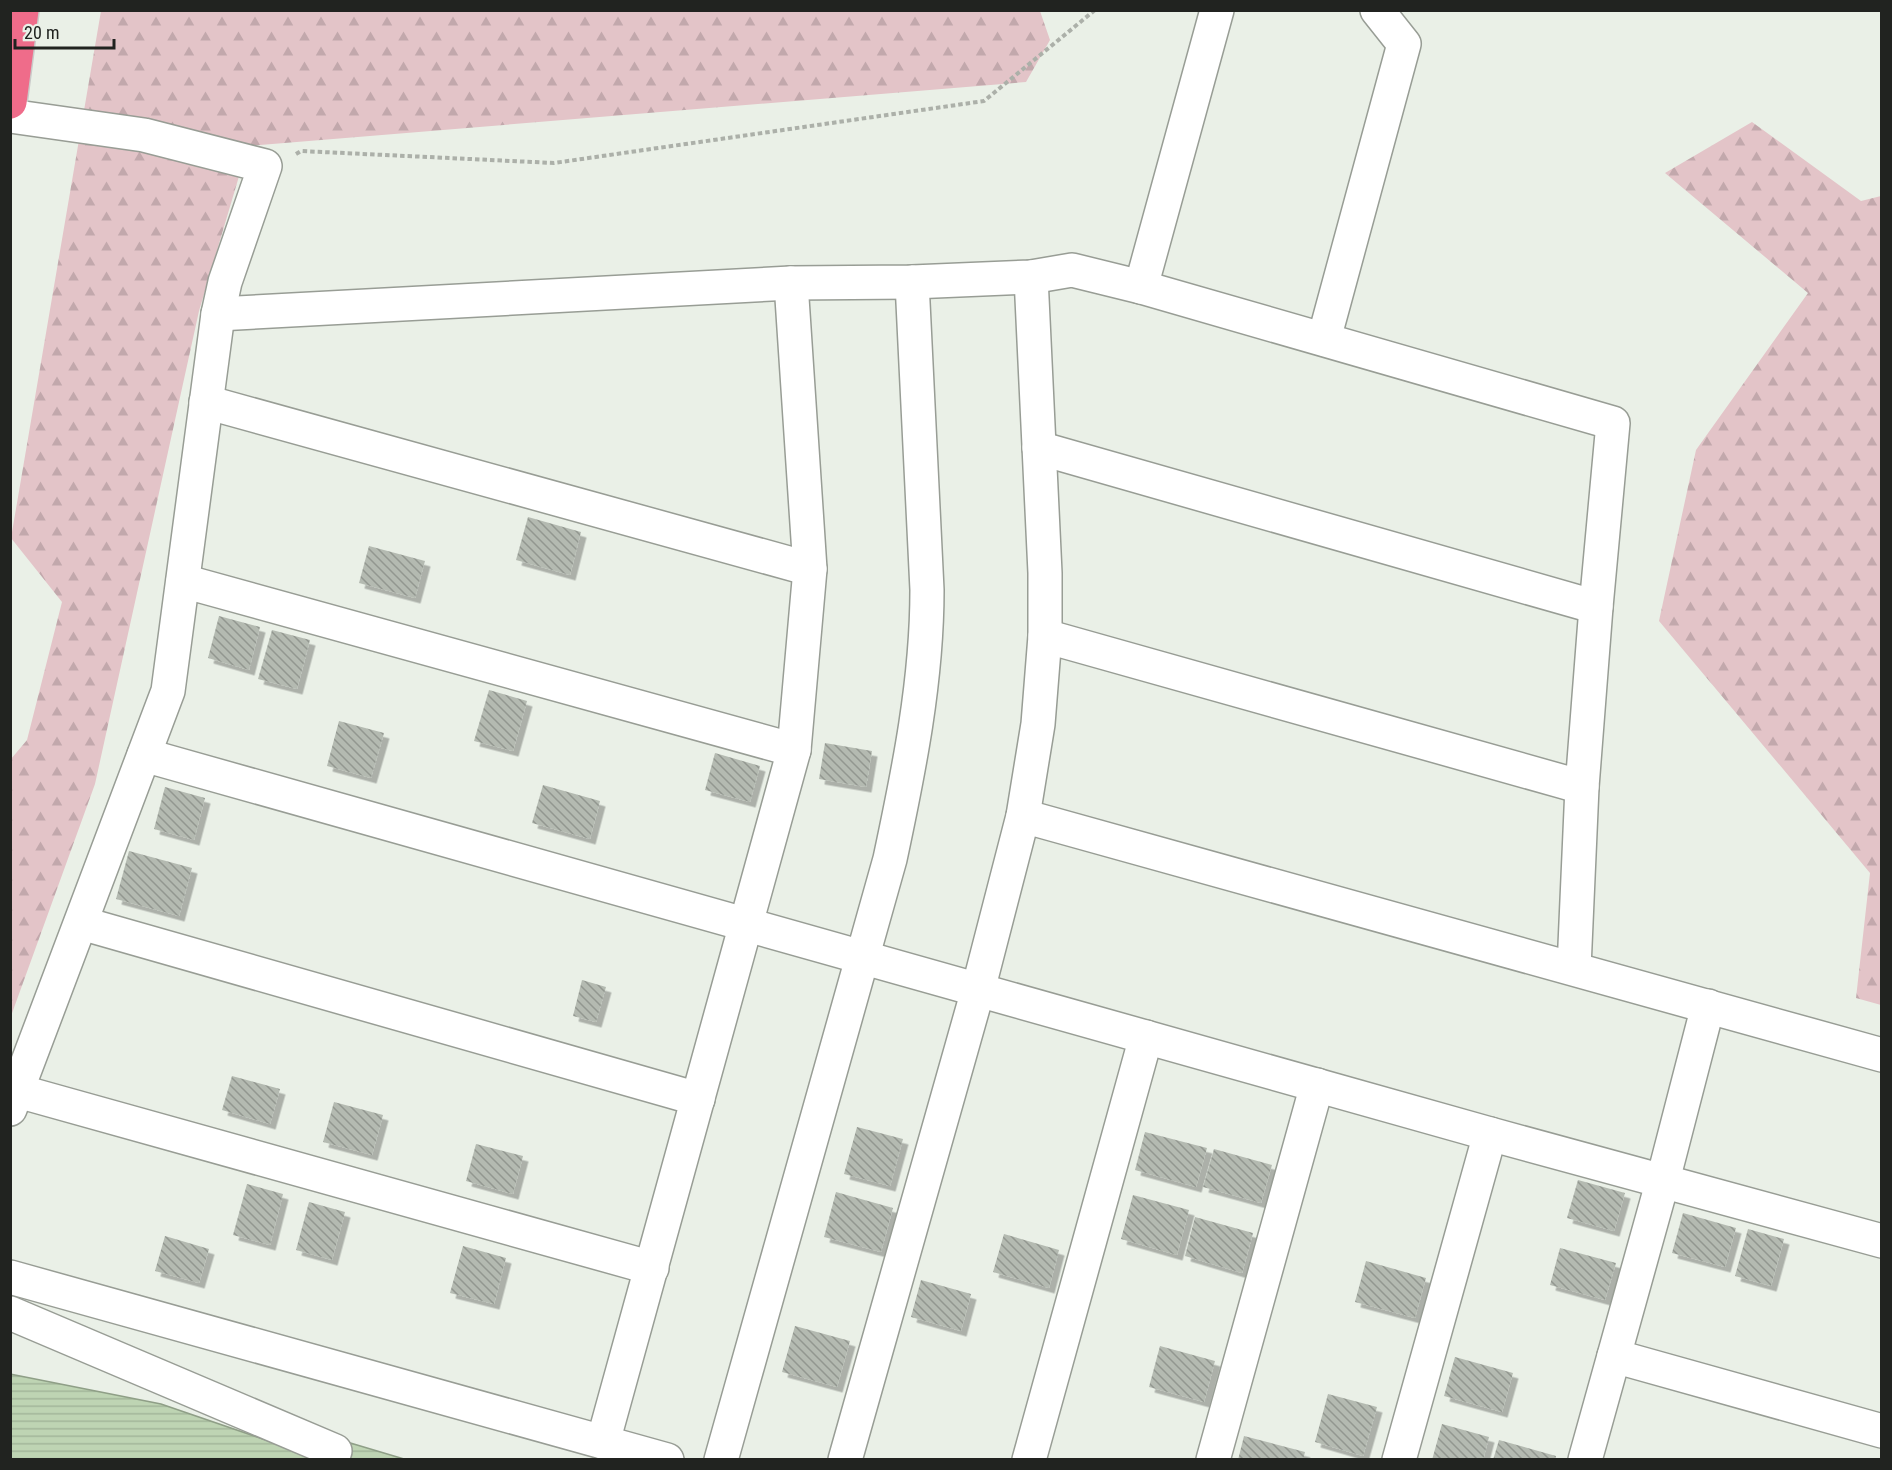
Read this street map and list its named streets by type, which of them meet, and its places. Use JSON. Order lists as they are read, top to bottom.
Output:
{
  "scale_bar": "20 m"
}
